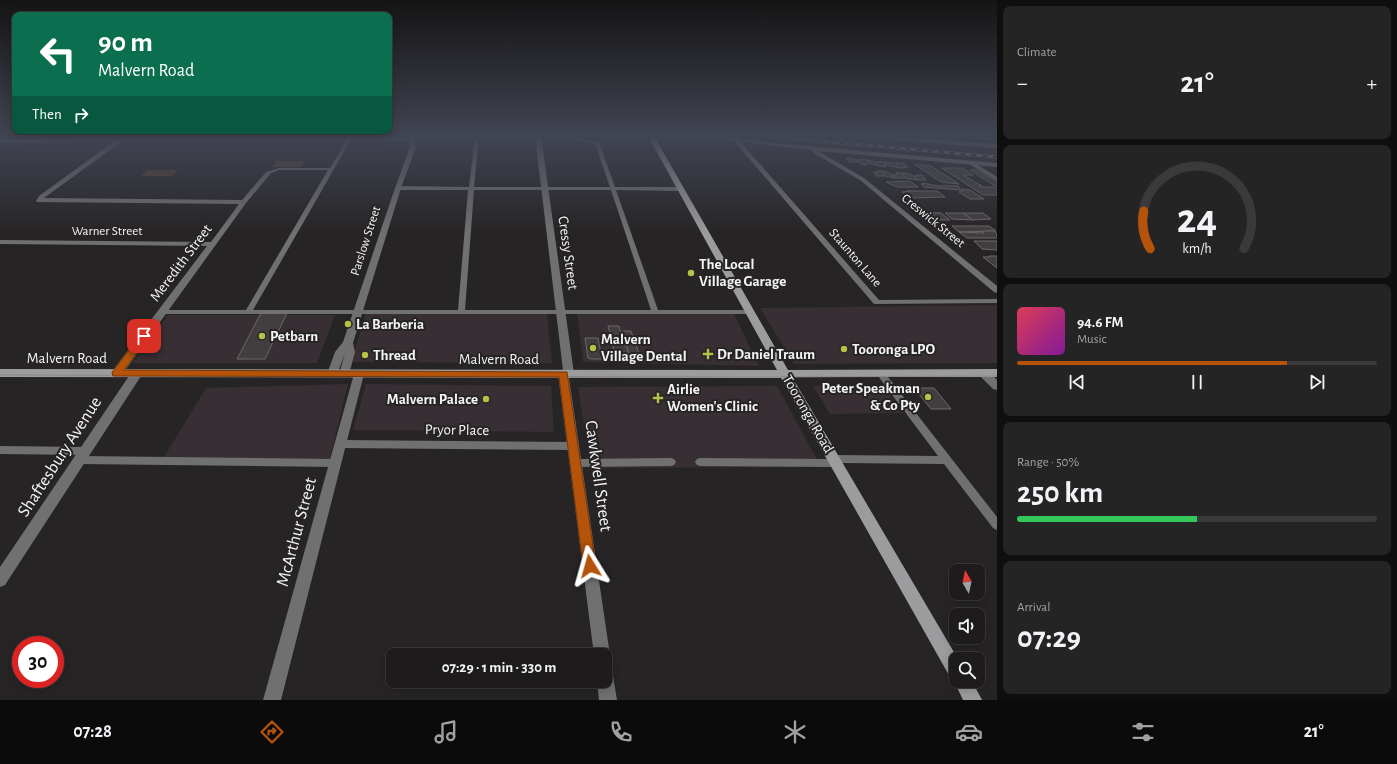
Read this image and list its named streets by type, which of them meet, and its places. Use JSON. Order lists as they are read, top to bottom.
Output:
{
  "streets": {
    "main road": ["Malvern Road", "Tooronga Road"],
    "street": [
      "Creswick Street",
      "Warner Street",
      "Parslow Street",
      "Cressy Street",
      "Meredith Street",
      "Shaftesbury Avenue",
      "Cawkwell Street",
      "McArthur Street"
    ],
    "lane": ["Staunton Lane", "Pryor Place"]
  },
  "crossings": [
    ["Warner Street", "Meredith Street"],
    ["Parslow Street", "Malvern Road"],
    ["Cressy Street", "Malvern Road"],
    ["Cressy Street", "Cawkwell Street"],
    ["Meredith Street", "Malvern Road"],
    ["Malvern Road", "Tooronga Road"],
    ["Malvern Road", "Shaftesbury Avenue"],
    ["Malvern Road", "Cawkwell Street"],
    ["Malvern Road", "McArthur Street"],
    ["Pryor Place", "Cawkwell Street"],
    ["Pryor Place", "McArthur Street"]
  ],
  "places": {
    "other": [
      "The Local Village Garage",
      "La Barberia",
      "Petbarn",
      "Malvern Village Dental",
      "Tooronga LPO",
      "Thread",
      "Peter Speakman & Co Pty",
      "Malvern Palace"
    ],
    "health": ["Dr Daniel Traum", "Airlie Women's Clinic"]
  },
  "north": "top",
  "page": {
    "tile": [
      "Climate",
      ["Range · 50%", "250 km"],
      ["Arrival", "07:29"]
    ],
    "turn": ["90 m", "Malvern Road"],
    "heat": ["−", "21°", "+"],
    "then": "Then",
    "song": ["94.6 FM", "Music"],
    "limit": "30",
    "trip": "07:29 · 1 min · 330 m",
    "tabs": ["07:28", "21°"],
    "gauge": ["24", "km/h"]
  }
}
